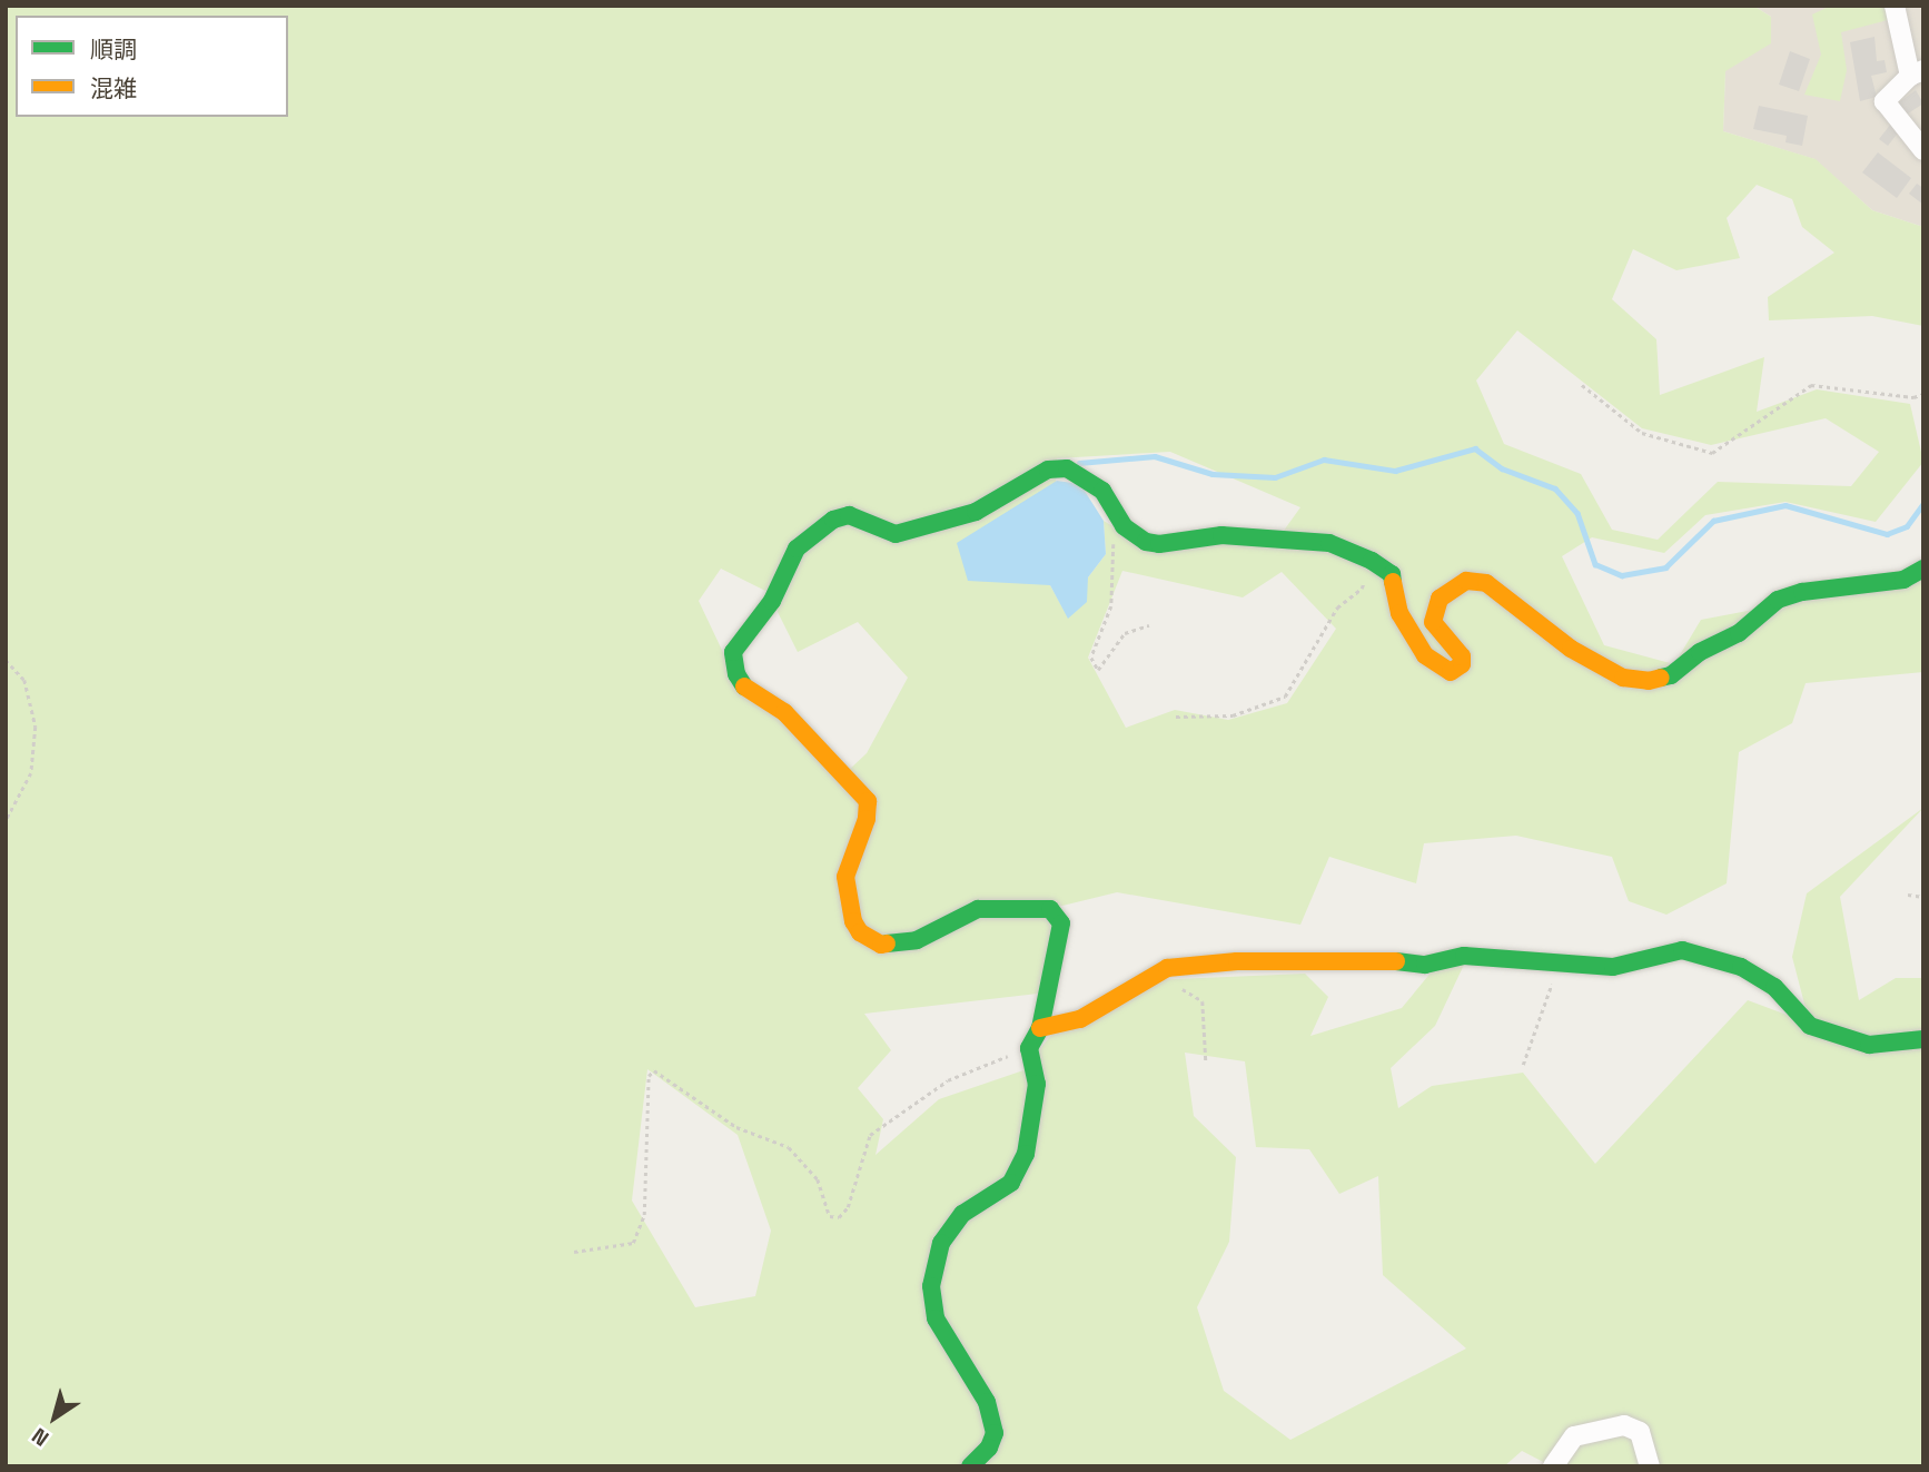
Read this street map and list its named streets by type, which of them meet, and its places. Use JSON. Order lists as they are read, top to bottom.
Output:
{
  "legend": ["順調", "混雑"],
  "north": "bottom left"
}
